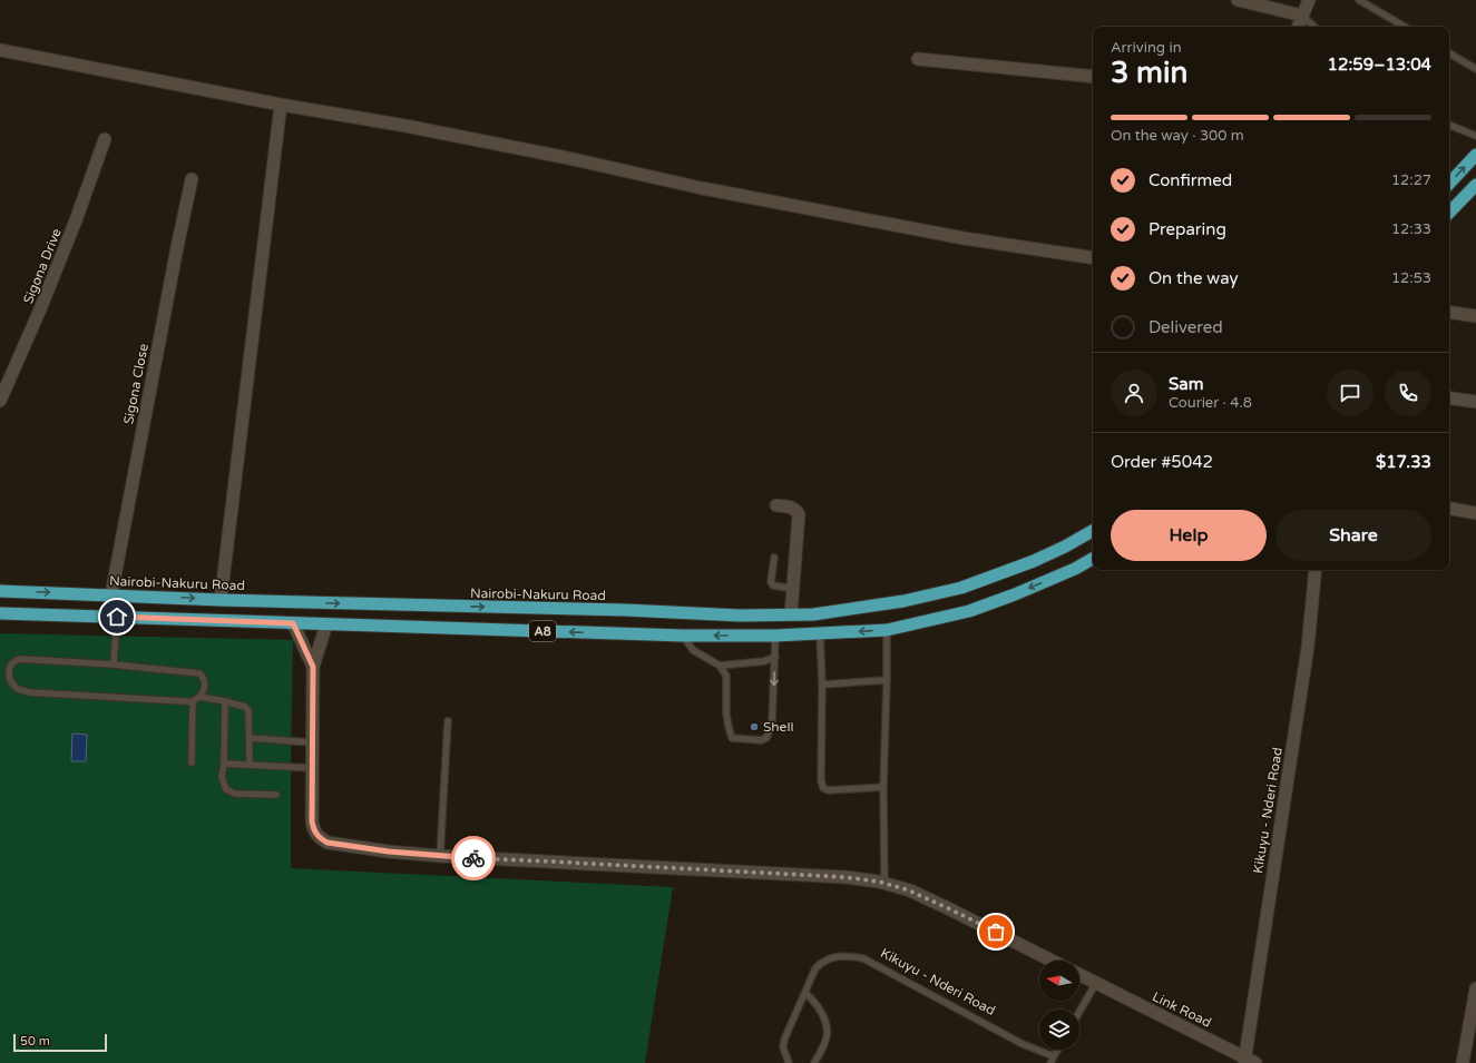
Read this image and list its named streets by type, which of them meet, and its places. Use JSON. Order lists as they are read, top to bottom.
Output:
{
  "streets": {
    "highway": ["Nairobi-Nakuru Road", "A8"],
    "street": [
      "Sigona Drive",
      "Sigona Close",
      "Kikuyu - Nderi Road",
      "Link Road"
    ]
  },
  "crossings": [
    ["Sigona Close", "Nairobi-Nakuru Road"],
    ["Kikuyu - Nderi Road", "Link Road"]
  ],
  "places": ["Shell"],
  "scale_bar": "50 m",
  "north": "left",
  "page": {
    "heading": ["3 min", "Arriving in", "12:59–13:04"],
    "panel": [
      "Sam",
      "Courier · 4.8",
      "Order #5042",
      "$17.33"
    ],
    "bar": "On the way · 300 m",
    "list": [
      ["Confirmed", "12:27"],
      ["Preparing", "12:33"],
      ["On the way", "12:53"],
      "Delivered"
    ],
    "buttons": ["Help", "Share"],
    "scale": "50 m"
  }
}
